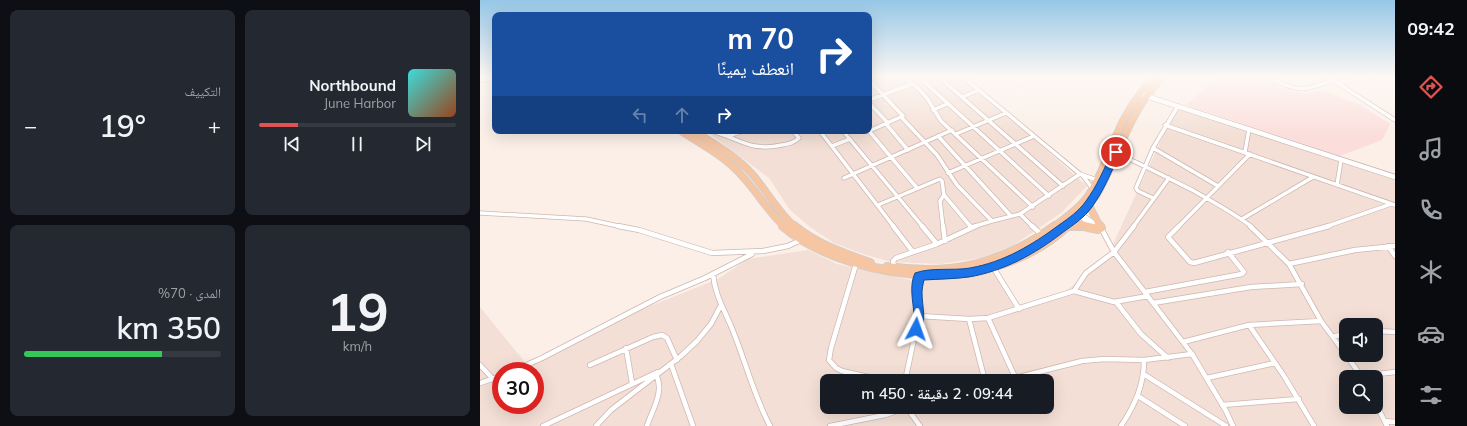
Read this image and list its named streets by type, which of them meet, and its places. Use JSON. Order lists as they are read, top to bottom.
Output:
{
  "page": {
    "tabs": "09:42",
    "tile": [
      "التكييف",
      ["19", "km/h"],
      ["المدى · 70%", "350 km"]
    ],
    "turn": ["70 m", "انعطف يمينًا"],
    "song": ["Northbound", "June Harbor"],
    "heat": ["−", "19°", "+"],
    "limit": "30",
    "trip": "09:44 · 2 دقيقة · 450 m"
  }
}
